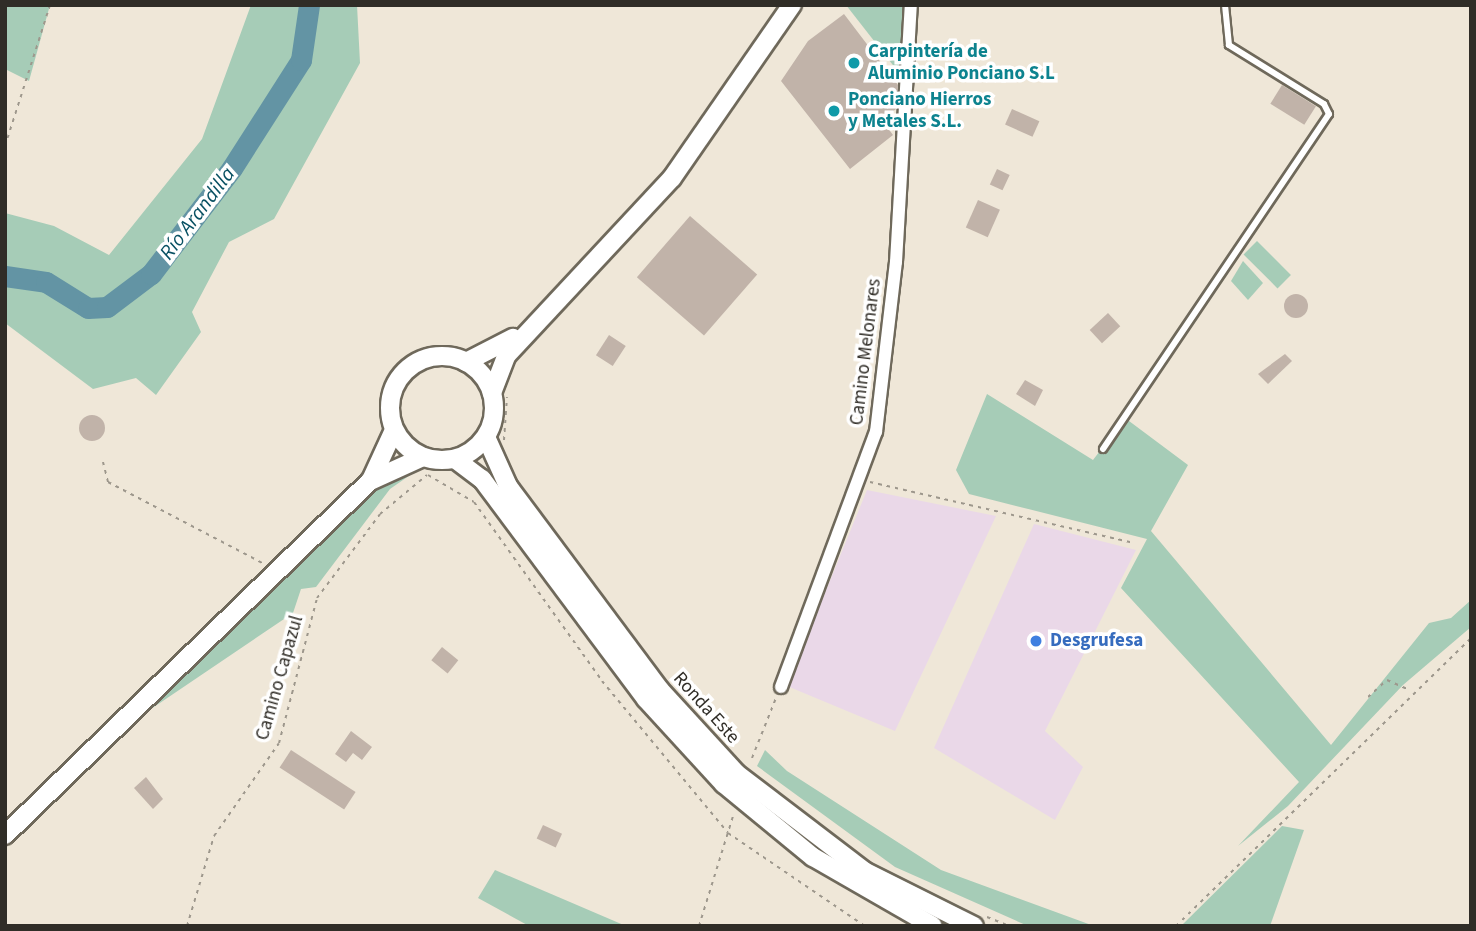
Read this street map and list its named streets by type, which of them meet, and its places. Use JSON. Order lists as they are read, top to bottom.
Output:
{
  "streets": {
    "main road": ["Ronda Este"],
    "street": ["Camino Melonares"],
    "path": ["Camino Capazul"]
  },
  "crossings": [
    ["Camino Capazul", "Ronda Este"]
  ],
  "water": ["Río Arandilla"],
  "places": ["Carpintería de Aluminio Ponciano S.L", "Ponciano Hierros y Metales S.L.", "Desgrufesa"]
}
